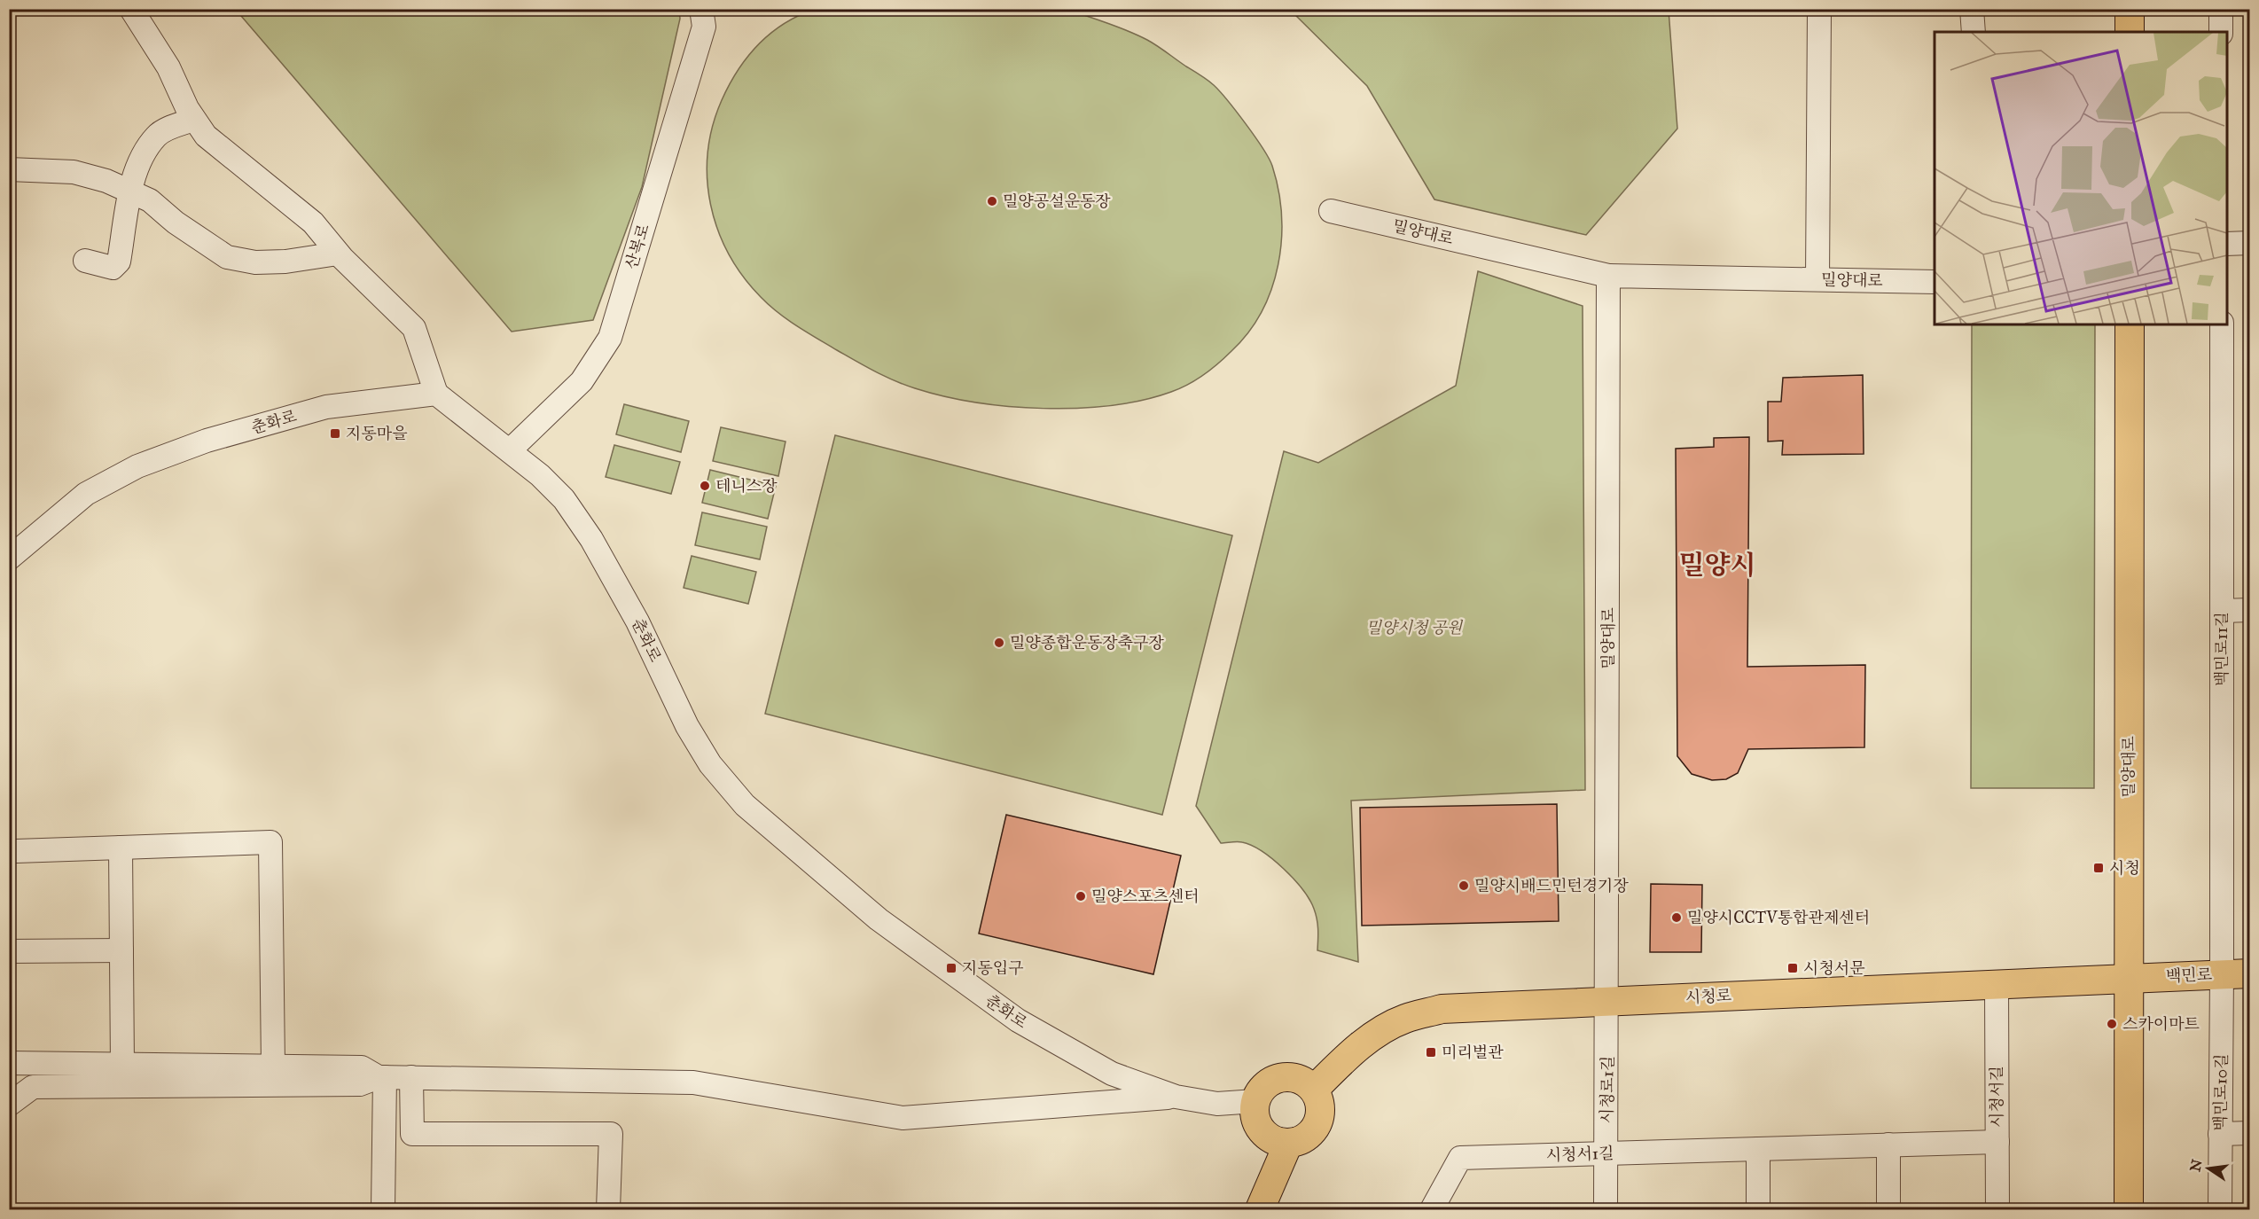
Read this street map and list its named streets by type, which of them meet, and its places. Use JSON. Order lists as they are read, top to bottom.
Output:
{
  "streets": {
    "main road": ["밀양대로", "백민로", "시청로"],
    "street": [
      "산복로",
      "춘화로",
      "백민로11길",
      "시청로1길",
      "백민로10길",
      "시청서길",
      "시청서1길"
    ]
  },
  "crossings": [
    ["밀양대로", "백민로"],
    ["밀양대로", "시청로"],
    ["밀양대로", "시청로1길"],
    ["산복로", "춘화로"],
    ["춘화로", "시청로"],
    ["백민로11길", "백민로"],
    ["백민로11길", "백민로10길"],
    ["백민로", "시청로"],
    ["백민로", "백민로10길"],
    ["시청로", "시청로1길"],
    ["시청로", "시청서길"],
    ["시청로1길", "시청서1길"],
    ["시청서길", "시청서1길"]
  ],
  "districts": ["밀양시"],
  "parks": ["밀양시청 공원"],
  "places": {
    "other": [
      "밀양공설운동장",
      "테니스장",
      "밀양종합운동장축구장",
      "밀양시배드민턴경기장",
      "밀양스포츠센터",
      "밀양시CCTV통합관제센터",
      "스카이마트"
    ],
    "transit": [
      "지동마을",
      "시청",
      "지동입구",
      "시청서문",
      "미리벌관"
    ]
  },
  "north": "left"
}
